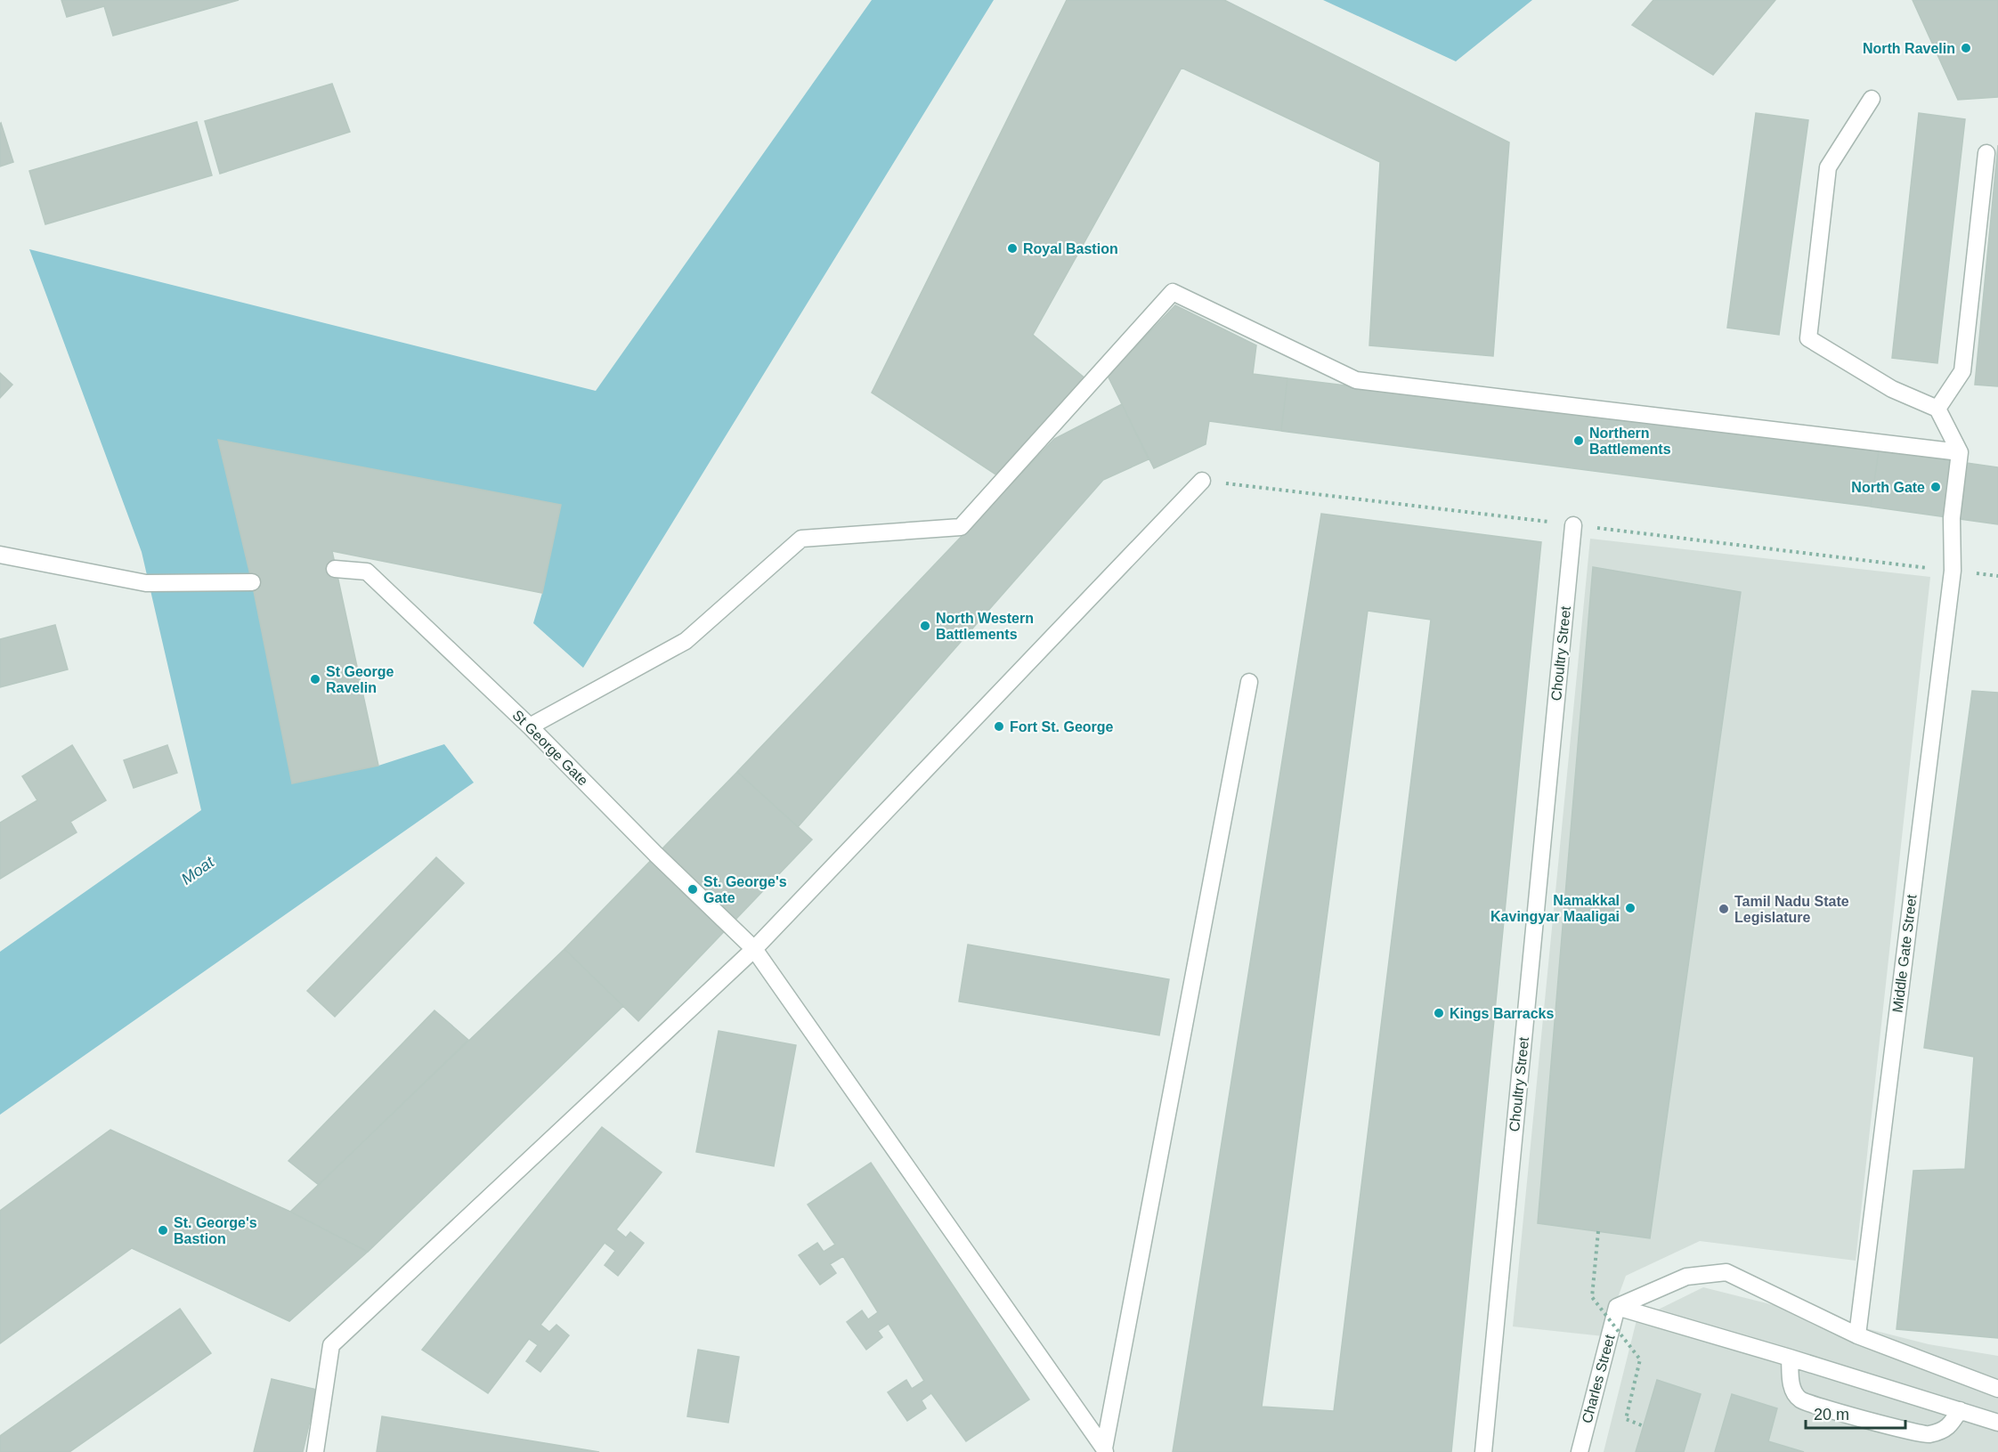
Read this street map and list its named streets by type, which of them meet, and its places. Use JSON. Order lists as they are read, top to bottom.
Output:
{
  "streets": {
    "lane": [
      "Choultry Street",
      "St George Gate",
      "Middle Gate Street",
      "Charles Street"
    ]
  },
  "water": ["Moat"],
  "places": [
    "North Ravelin",
    "Royal Bastion",
    "Northern Battlements",
    "North Gate",
    "North Western Battlements",
    "St George Ravelin",
    "Fort St. George",
    "St. George's Gate",
    "Namakkal Kavingyar Maaligai",
    "Tamil Nadu State Legislature",
    "Kings Barracks",
    "St. George's Bastion"
  ],
  "scale_bar": "20 m"
}
